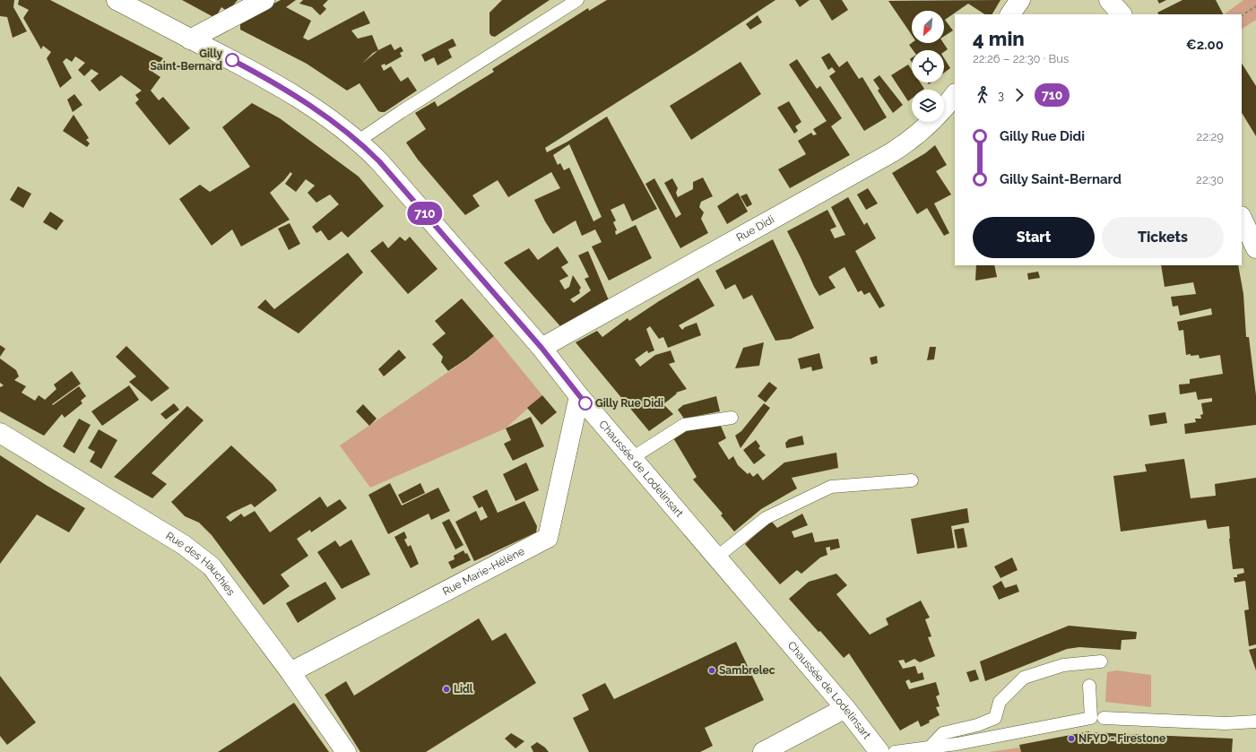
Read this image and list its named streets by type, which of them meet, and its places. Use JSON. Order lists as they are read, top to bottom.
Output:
{
  "streets": {
    "street": [
      "Rue Didi",
      "Chaussée de Lodelinsart",
      "Rue des Hauchies",
      "Rue Marie-Hélène"
    ]
  },
  "crossings": [
    ["Rue Didi", "Chaussée de Lodelinsart"],
    ["Chaussée de Lodelinsart", "Rue Marie-Hélène"],
    ["Rue des Hauchies", "Rue Marie-Hélène"]
  ],
  "places": [
    "Gilly Saint-Bernard",
    "Gilly Rue Didi",
    "Sambrelec",
    "Lidl",
    "NFYD - Firestone"
  ],
  "lines": ["bus line 710"],
  "north": "bottom left",
  "page": {
    "on_map": "710",
    "heading": ["4 min", "22:26 – 22:30 · Bus", "€2.00"],
    "legs": ["3", "710"],
    "list": [
      {
        "name": "Gilly Rue Didi",
        "value": "22:29"
      },
      {
        "name": "Gilly Saint-Bernard",
        "value": "22:30"
      }
    ],
    "buttons": ["Start", "Tickets"]
  }
}
